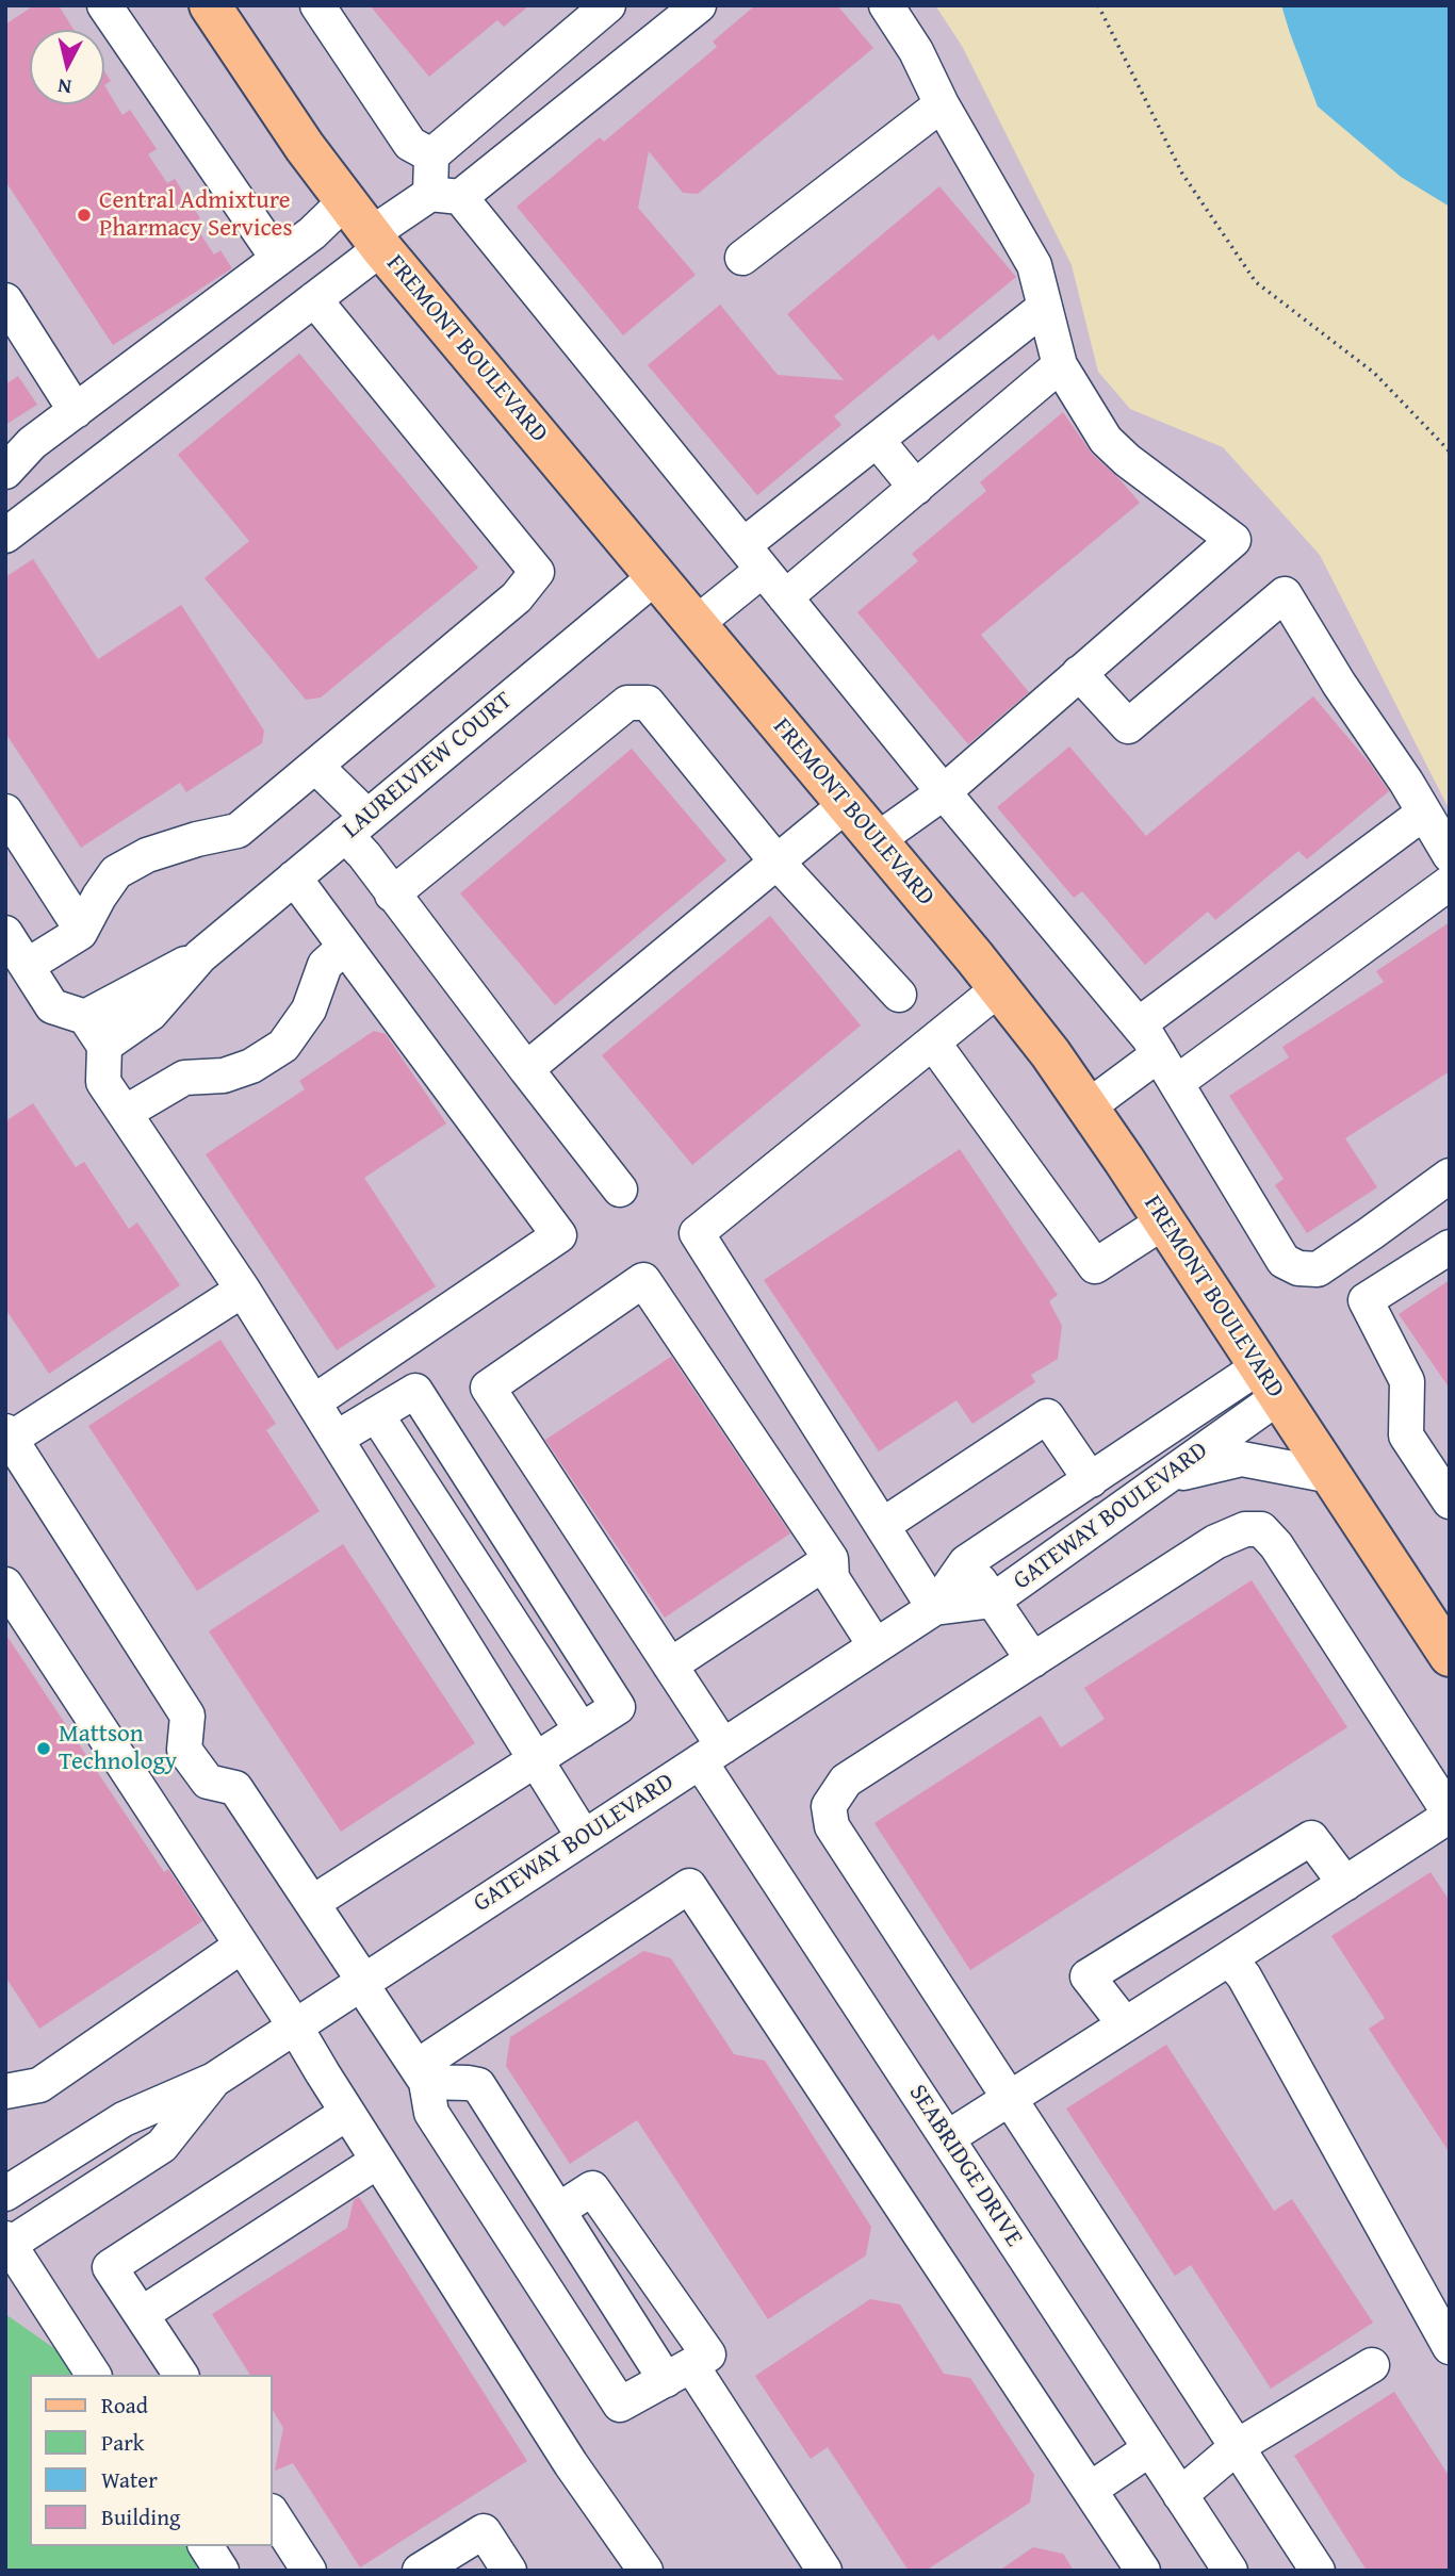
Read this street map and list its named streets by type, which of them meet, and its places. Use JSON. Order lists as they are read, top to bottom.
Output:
{
  "streets": {
    "main road": ["FREMONT BOULEVARD"],
    "street": ["LAURELVIEW COURT", "GATEWAY BOULEVARD", "SEABRIDGE DRIVE"]
  },
  "crossings": [
    ["FREMONT BOULEVARD", "LAURELVIEW COURT"],
    ["FREMONT BOULEVARD", "GATEWAY BOULEVARD"],
    ["GATEWAY BOULEVARD", "SEABRIDGE DRIVE"]
  ],
  "places": ["Central Admixture Pharmacy Services", "Mattson Technology"],
  "legend": [
    "Road",
    "Park",
    "Water",
    "Building"
  ],
  "north": "bottom"
}
